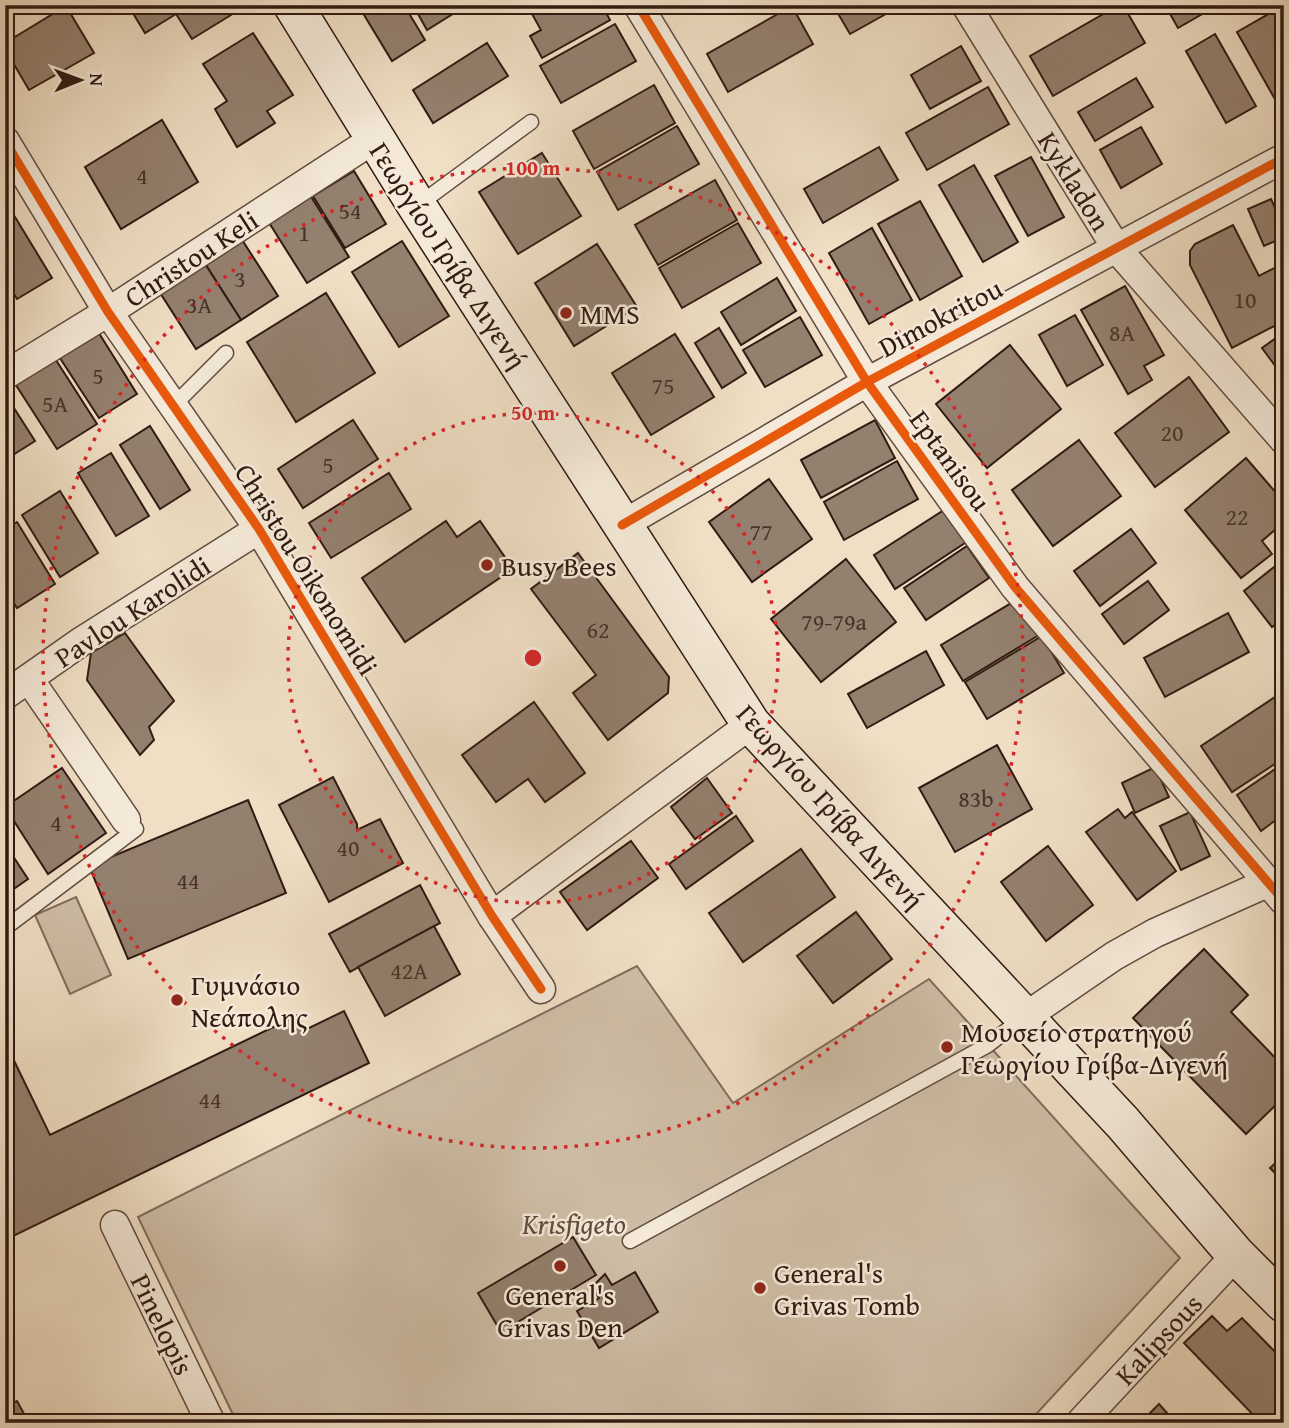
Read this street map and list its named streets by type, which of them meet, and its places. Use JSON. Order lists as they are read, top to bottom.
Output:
{
  "streets": {
    "main road": ["Γεωργίου Γρίβα Διγενή"],
    "street": [
      "Kykladon",
      "Christou Keli",
      "Dimokritou",
      "Eptanisou",
      "Christou Oikonomidi",
      "Pavlou Karolidi",
      "Pinelopis",
      "Kalipsous"
    ]
  },
  "crossings": [
    ["Kykladon", "Dimokritou"],
    ["Γεωργίου Γρίβα Διγενή", "Christou Keli"],
    ["Γεωργίου Γρίβα Διγενή", "Dimokritou"],
    ["Γεωργίου Γρίβα Διγενή", "Kalipsous"],
    ["Christou Keli", "Christou Oikonomidi"],
    ["Dimokritou", "Eptanisou"],
    ["Christou Oikonomidi", "Pavlou Karolidi"]
  ],
  "parks": ["Krisfigeto"],
  "places": [
    "MMS",
    "Busy Bees",
    "Γυμνάσιο Νεάπολης",
    "Μουσείο στρατηγού Γεωργίου Γρίβα-Διγενή",
    "General's Grivas Den",
    "General's Grivas Tomb"
  ],
  "house_numbers": [
    "4",
    "54",
    "1",
    "3",
    "10",
    "3A",
    "8A",
    "5",
    "75",
    "5A",
    "20",
    "5",
    "22",
    "77",
    "79-79a",
    "62",
    "83b",
    "4",
    "40",
    "44",
    "42A",
    "44"
  ],
  "north": "right",
  "rings": ["100 m", "50 m"]
}
